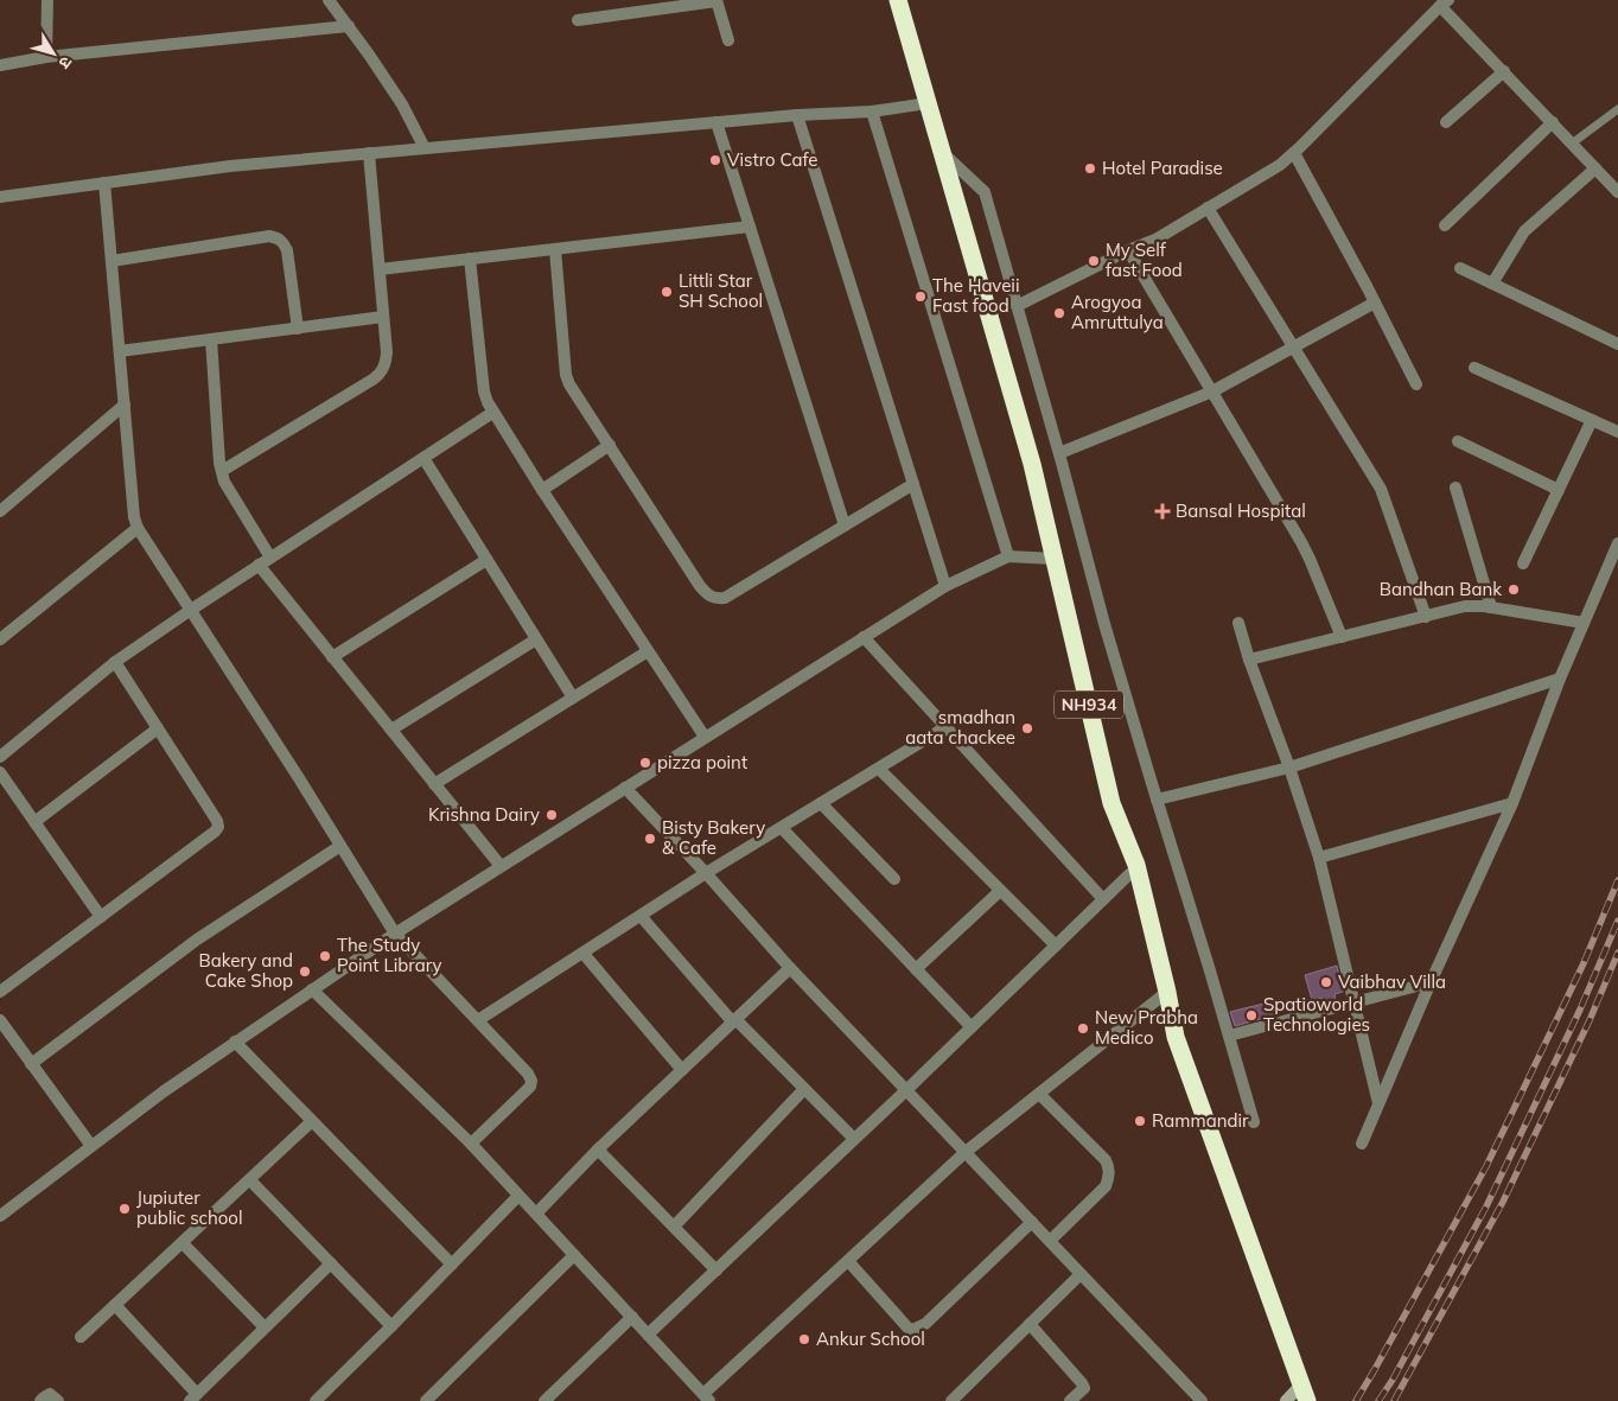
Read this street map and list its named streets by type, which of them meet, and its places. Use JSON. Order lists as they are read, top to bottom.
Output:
{
  "streets": {
    "highway": ["NH934"]
  },
  "places": {
    "other": [
      "Vistro Cafe",
      "Hotel Paradise",
      "My Self fast Food",
      "Littli Star SH School",
      "The Haveii Fast food",
      "Arogyoa Amruttulya",
      "Bandhan Bank",
      "smadhan aata chackee",
      "pizza point",
      "Krishna Dairy",
      "Bisty Bakery & Cafe",
      "The Study Point Library",
      "Bakery and Cake Shop",
      "Vaibhav Villa",
      "Spatioworld Technologies",
      "New Prabha Medico",
      "Rammandir",
      "Jupiuter public school",
      "Ankur School"
    ],
    "health": ["Bansal Hospital"]
  },
  "north": "bottom right"
}
